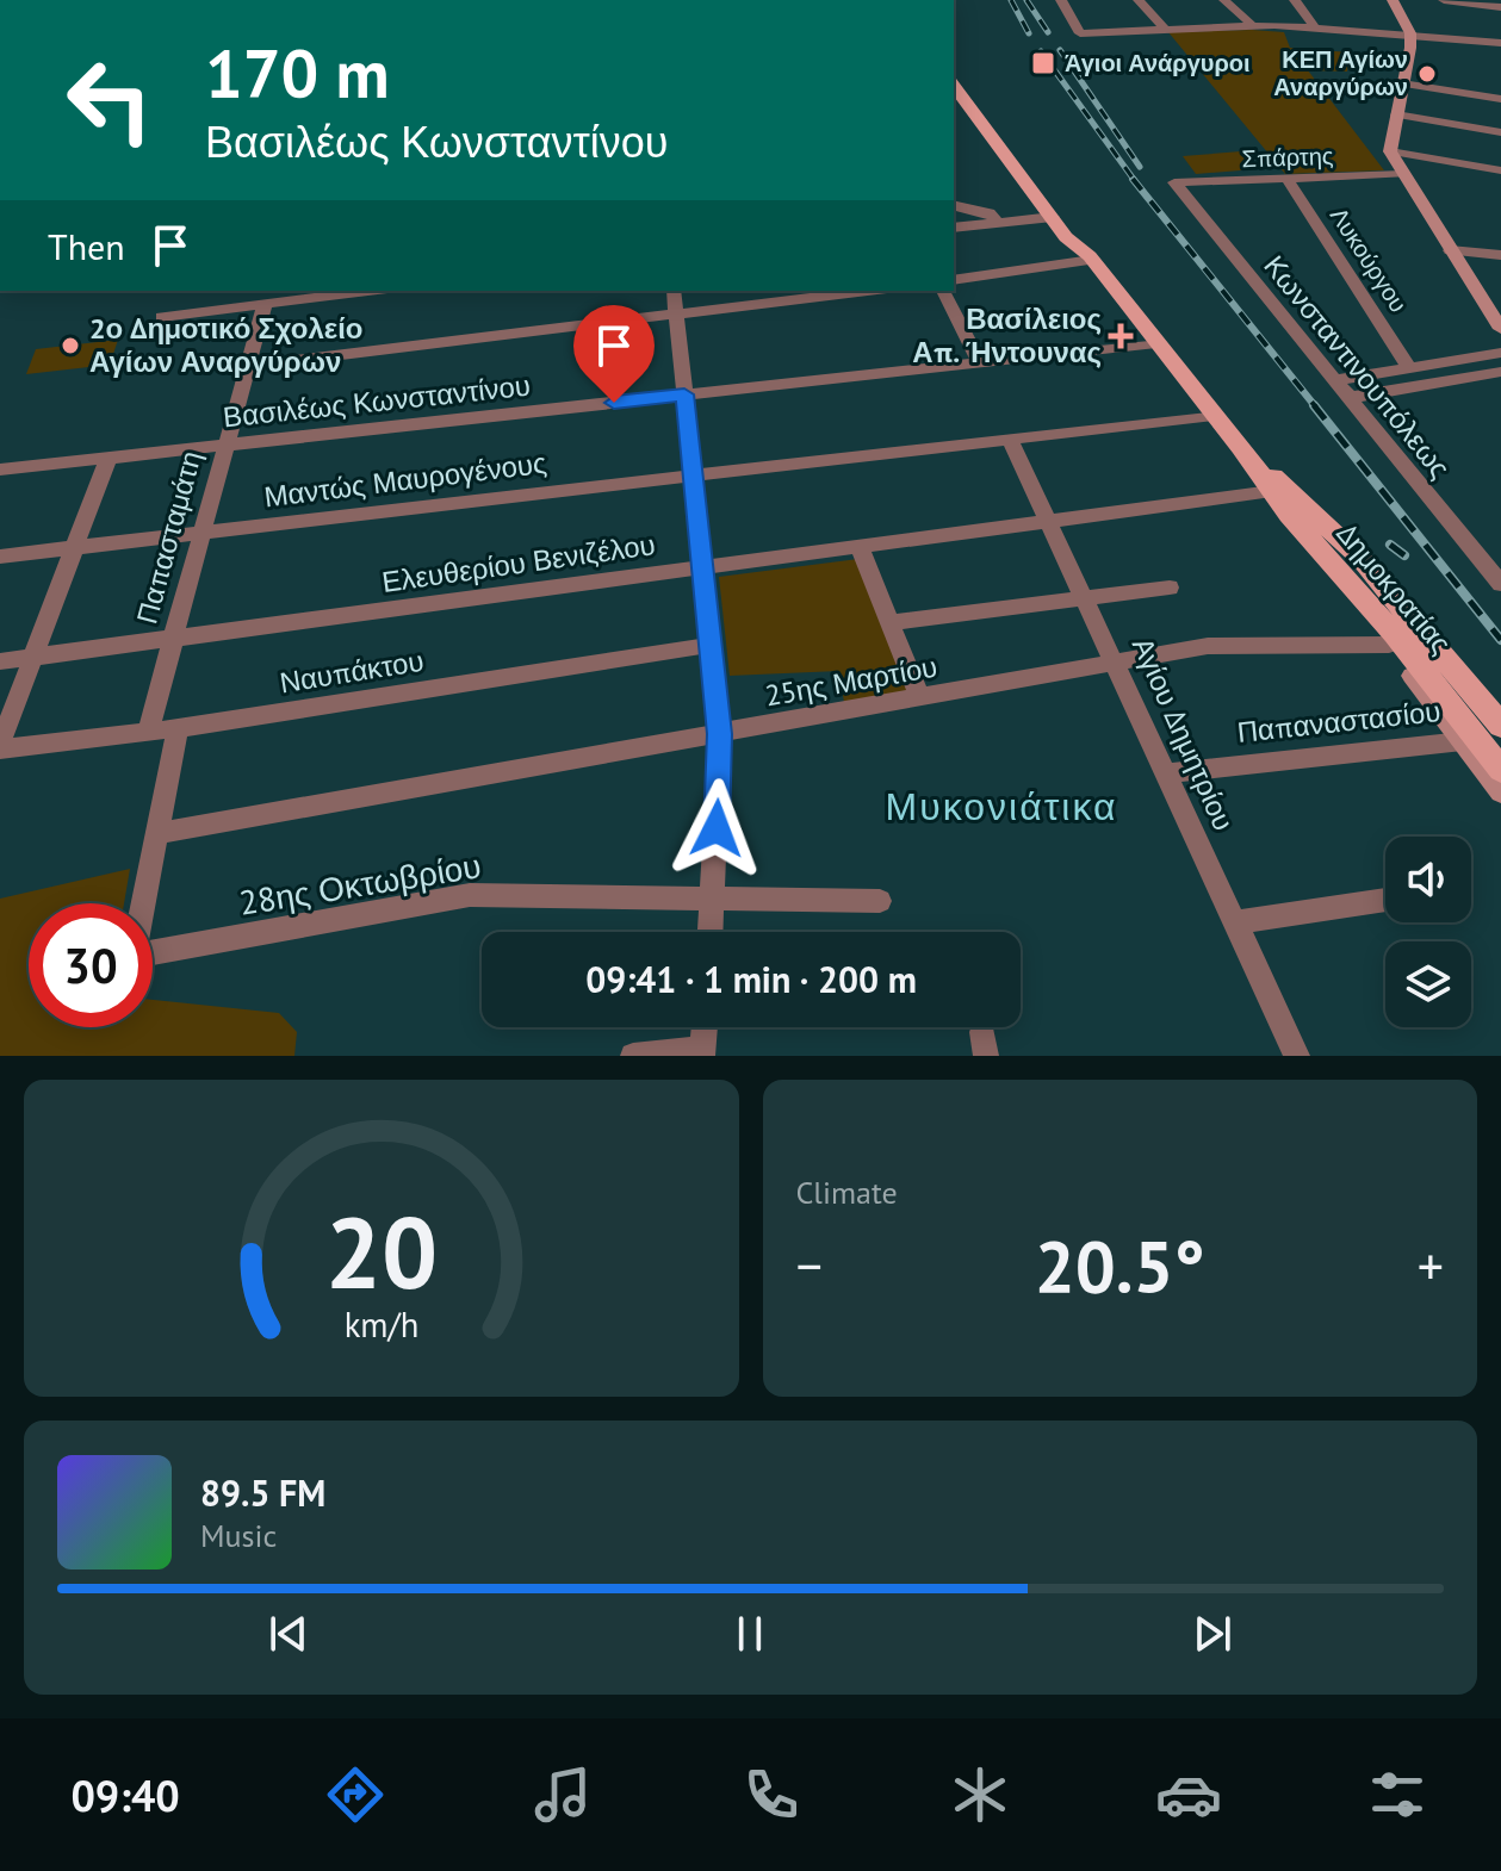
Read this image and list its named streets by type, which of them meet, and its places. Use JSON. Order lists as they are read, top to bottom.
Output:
{
  "streets": {
    "main road": ["Δημοκρατίας"],
    "street": [
      "Σπάρτης",
      "Λυκούργου",
      "Κωνσταντινουπόλεως",
      "Βασιλέως Κωνσταντίνου",
      "Μαντώς Μαυρογένους",
      "Παπασταμάτη",
      "Ελευθερίου Βενιζέλου",
      "Ναυπάκτου",
      "25ης Μαρτίου",
      "Παπαναστασίου",
      "Αγίου Δημητρίου",
      "28ης Οκτωβρίου"
    ]
  },
  "crossings": [
    ["Σπάρτης", "Λυκούργου"],
    ["Σπάρτης", "Κωνσταντινουπόλεως"],
    ["Βασιλέως Κωνσταντίνου", "Παπασταμάτη"],
    ["Βασιλέως Κωνσταντίνου", "Δημοκρατίας"],
    ["Μαντώς Μαυρογένους", "Παπασταμάτη"],
    ["Μαντώς Μαυρογένους", "Δημοκρατίας"],
    ["Μαντώς Μαυρογένους", "Αγίου Δημητρίου"],
    ["Παπασταμάτη", "Ελευθερίου Βενιζέλου"],
    ["Παπασταμάτη", "Ναυπάκτου"],
    ["Ελευθερίου Βενιζέλου", "Δημοκρατίας"],
    ["Ελευθερίου Βενιζέλου", "Αγίου Δημητρίου"],
    ["Ναυπάκτου", "28ης Οκτωβρίου"],
    ["25ης Μαρτίου", "Αγίου Δημητρίου"],
    ["25ης Μαρτίου", "28ης Οκτωβρίου"],
    ["Παπαναστασίου", "Αγίου Δημητρίου"]
  ],
  "districts": ["Μυκονιάτικα"],
  "places": {
    "transit": ["Άγιοι Ανάργυροι"],
    "other": ["ΚΕΠ Αγίων Αναργύρων", "2ο Δημοτικό Σχολείο Αγίων Αναργύρων"],
    "health": ["Βασίλειος Απ. Ήντουνας"]
  },
  "page": {
    "turn": ["170 m", "Βασιλέως Κωνσταντίνου"],
    "then": "Then",
    "limit": "30",
    "trip": "09:41 · 1 min · 200 m",
    "tile": "Climate",
    "heat": ["−", "20.5°", "+"],
    "song": ["89.5 FM", "Music"],
    "tabs": "09:40",
    "gauge": ["20", "km/h"]
  }
}
